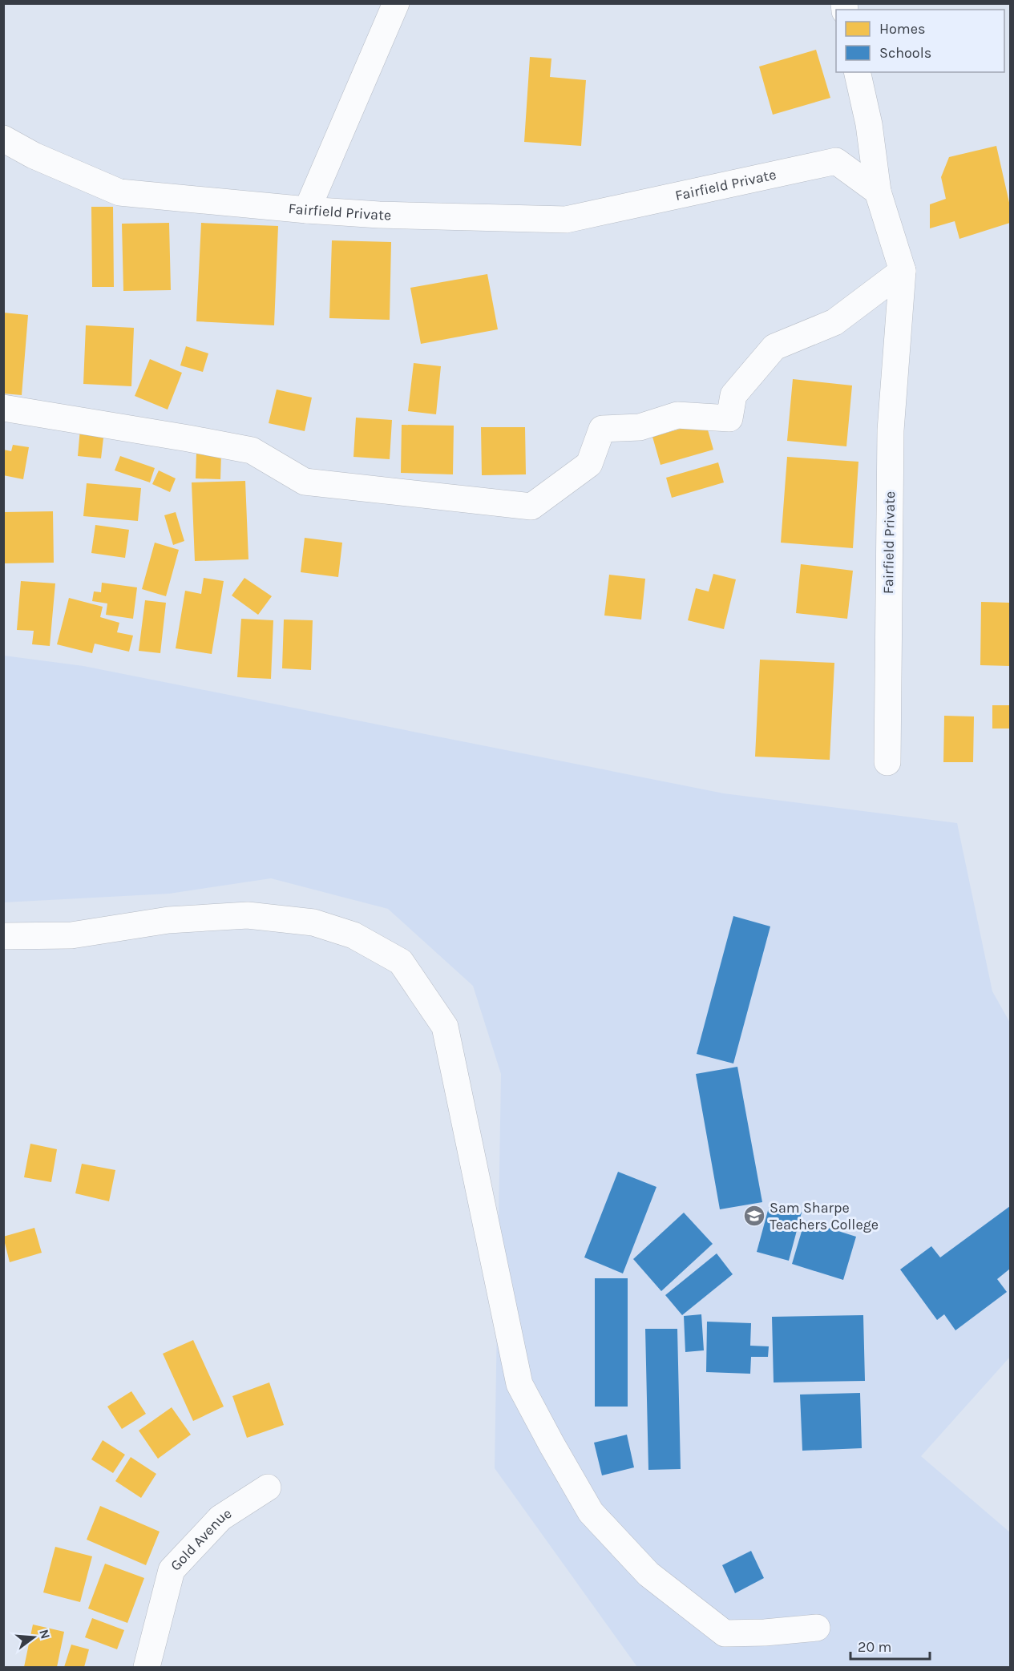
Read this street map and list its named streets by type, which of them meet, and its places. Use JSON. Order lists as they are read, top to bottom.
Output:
{
  "streets": {
    "street": ["Fairfield Private", "Gold Avenue"]
  },
  "places": {
    "school or university": ["Sam Sharpe Teachers College"]
  },
  "legend": ["Homes", "Schools"],
  "scale_bar": "20 m",
  "north": "right"
}
